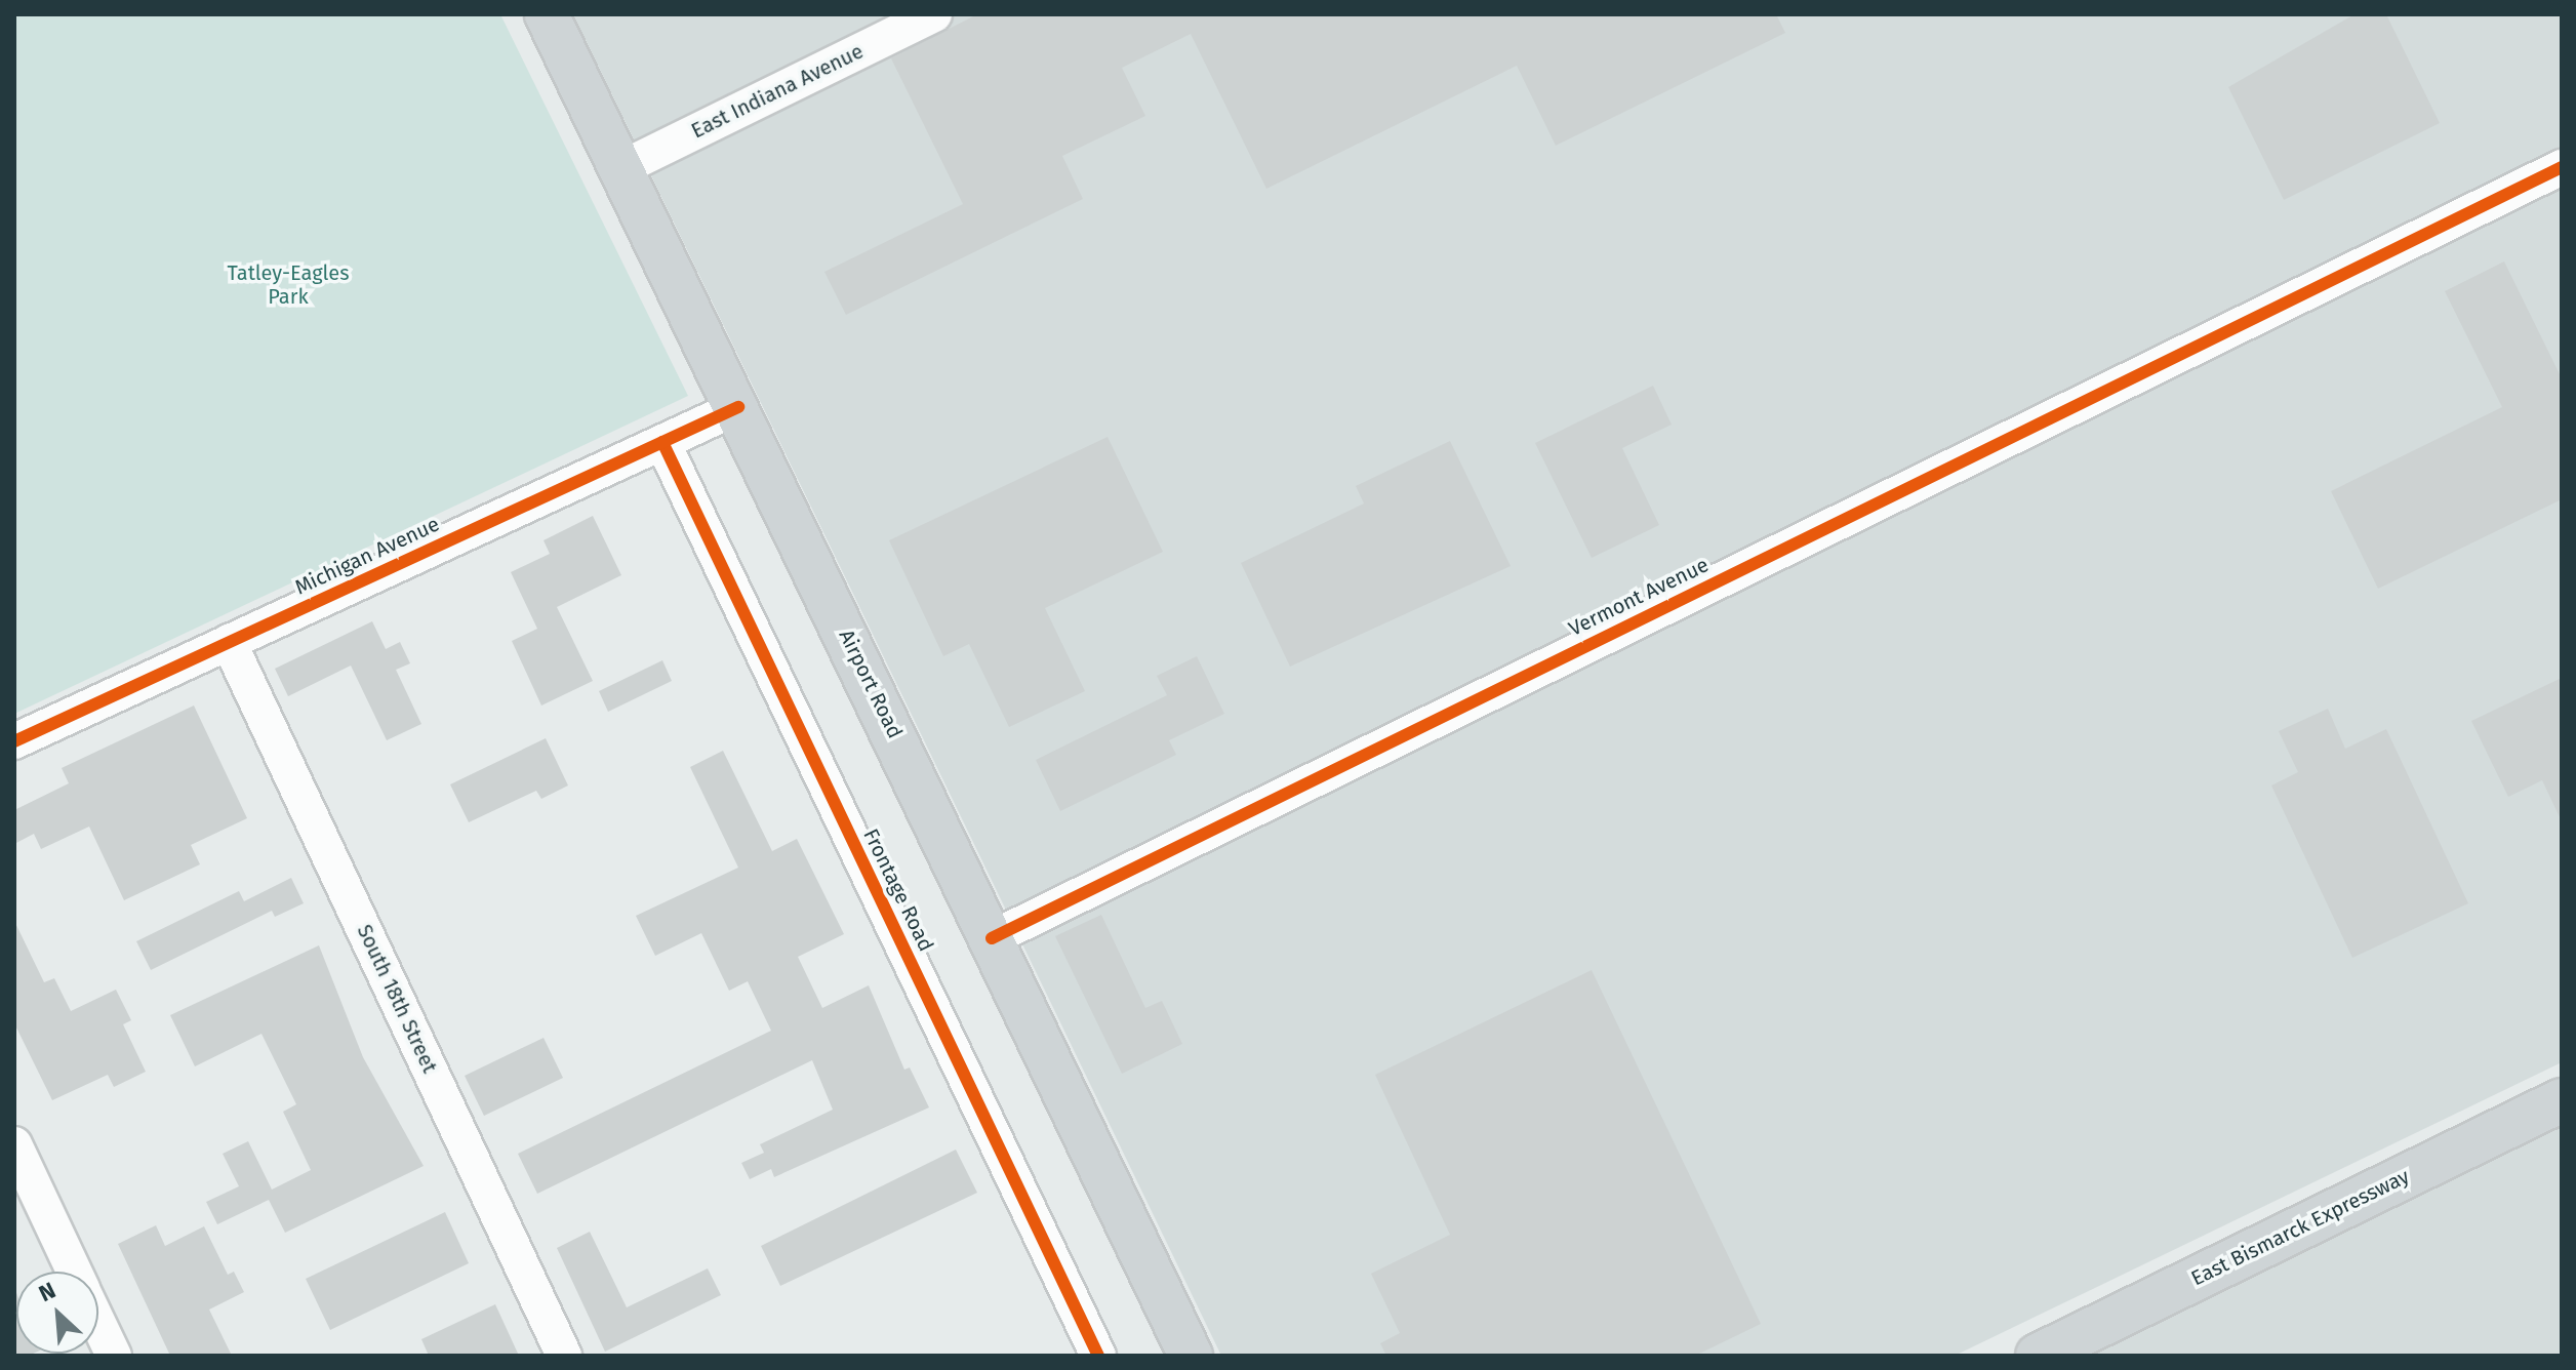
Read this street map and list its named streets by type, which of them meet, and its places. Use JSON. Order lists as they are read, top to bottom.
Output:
{
  "streets": {
    "main road": ["Airport Road", "East Bismarck Expressway"],
    "street": [
      "East Indiana Avenue",
      "Michigan Avenue",
      "Vermont Avenue",
      "Frontage Road",
      "South 18th Street"
    ]
  },
  "crossings": [
    ["East Indiana Avenue", "Airport Road"],
    ["Michigan Avenue", "Airport Road"],
    ["Michigan Avenue", "Frontage Road"],
    ["Michigan Avenue", "South 18th Street"],
    ["Vermont Avenue", "Airport Road"]
  ],
  "parks": ["Tatley-Eagles Park"],
  "north": "top left"
}
